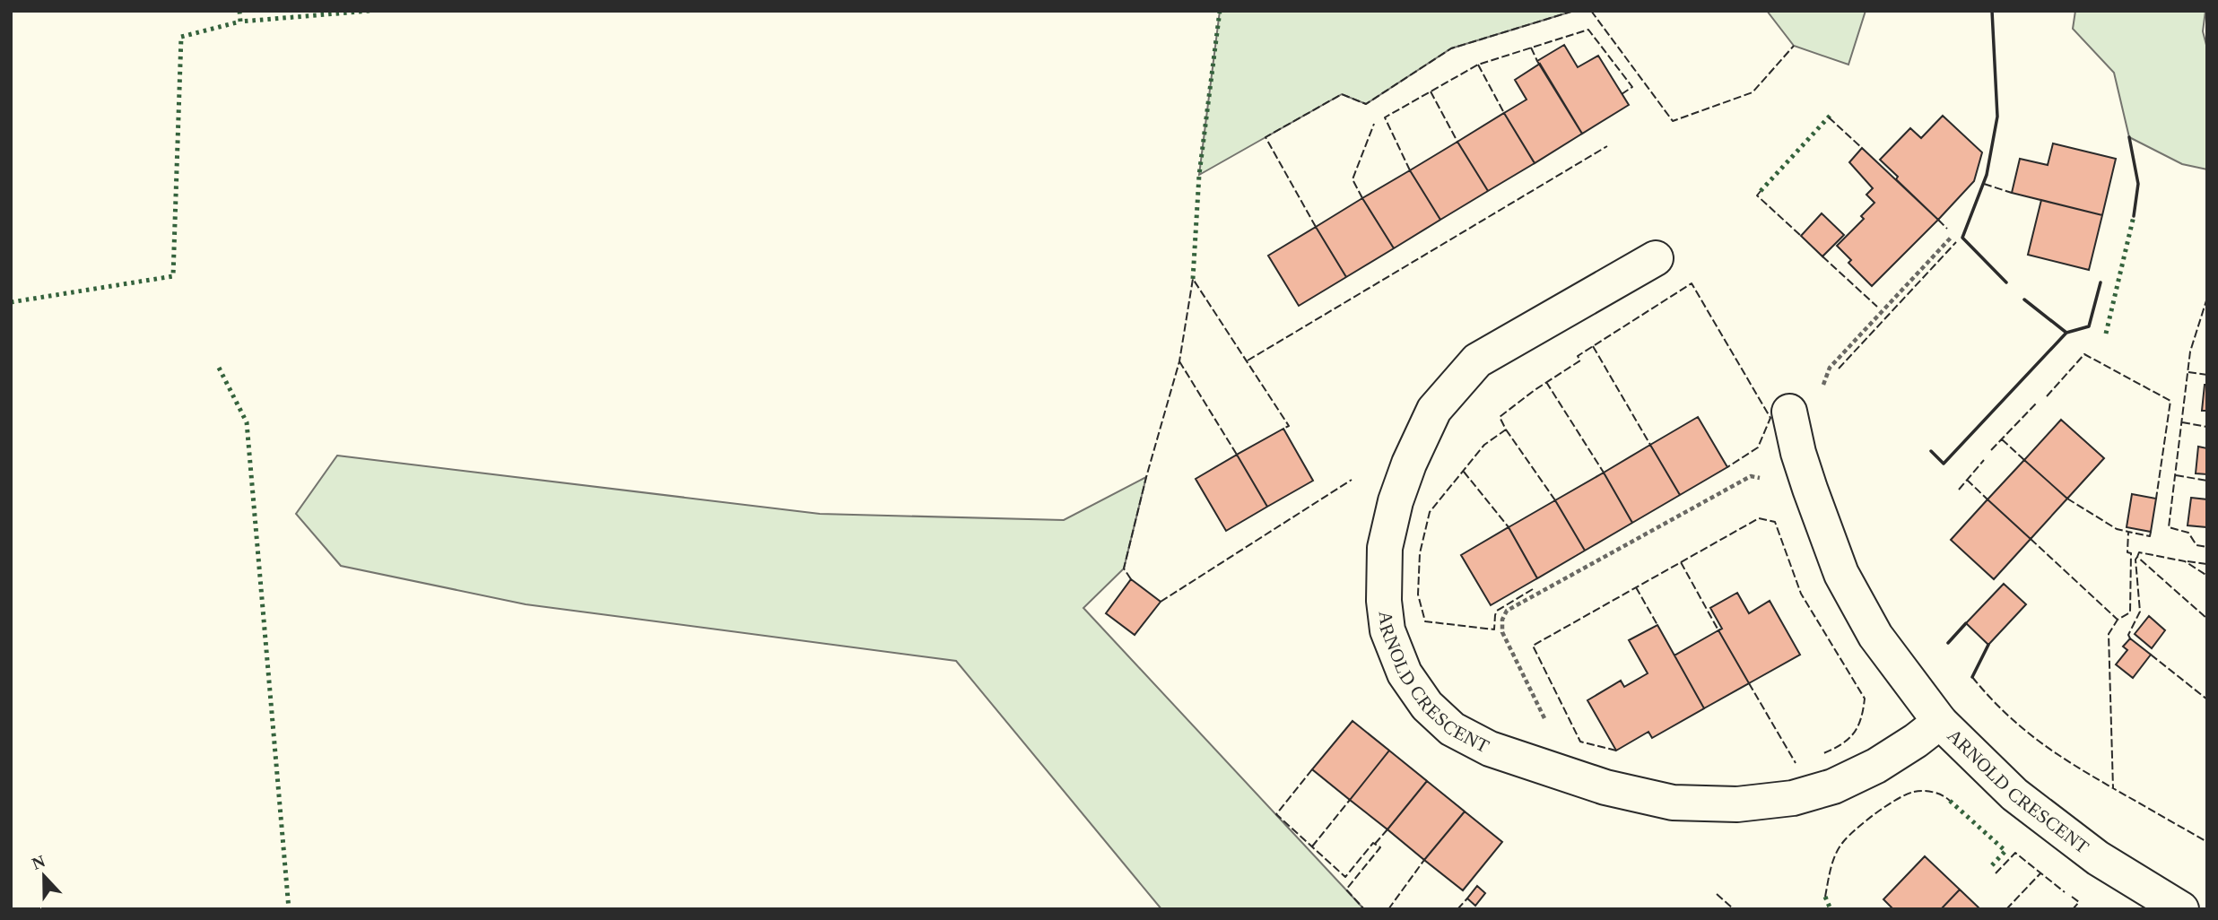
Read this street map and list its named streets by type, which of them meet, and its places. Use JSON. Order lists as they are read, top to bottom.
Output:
{
  "streets": {
    "street": ["ARNOLD CRESCENT"]
  },
  "north": "top"
}
